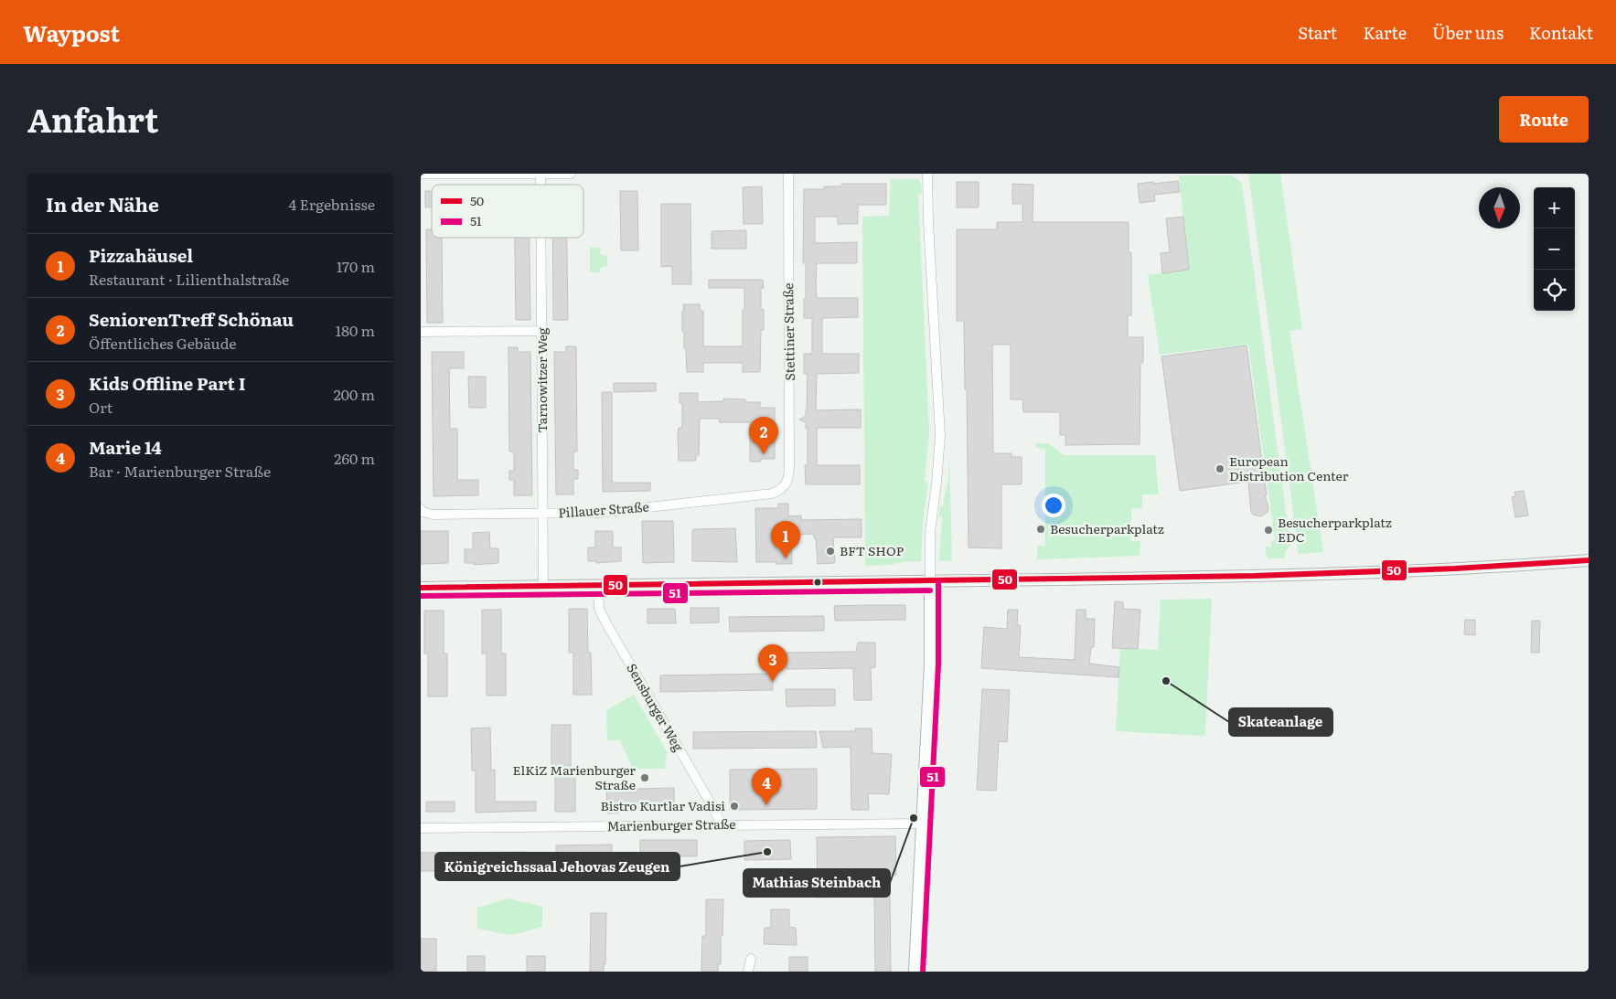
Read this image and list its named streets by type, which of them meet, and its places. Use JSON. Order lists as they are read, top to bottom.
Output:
{
  "streets": {
    "street": [
      "Stettiner Straße",
      "Tarnowitzer Weg",
      "Pillauer Straße",
      "Sensburger Weg",
      "Marienburger Straße"
    ]
  },
  "crossings": [
    ["Stettiner Straße", "Pillauer Straße"],
    ["Tarnowitzer Weg", "Pillauer Straße"],
    ["Sensburger Weg", "Marienburger Straße"]
  ],
  "places": [
    "European Distribution Center",
    "Besucherparkplatz",
    "Besucherparkplatz EDC",
    "BFT SHOP",
    "Skateanlage",
    "ElKiZ Marienburger Straße",
    "Bistro Kurtlar Vadisi",
    "Mathias Steinbach",
    "Königreichssaal Jehovas Zeugen"
  ],
  "lines": ["transit line 50", "transit line 51"],
  "legend": ["50", "51"],
  "north": "bottom",
  "page": {
    "header": "Waypost",
    "nav": [
      "Start",
      "Karte",
      "Über uns",
      "Kontakt"
    ],
    "title": "Anfahrt",
    "buttons": "Route",
    "heading": ["In der Nähe", "4 Ergebnisse"],
    "map_buttons": ["+", "−"],
    "list": [
      {
        "mark": "1",
        "name": "Pizzahäusel",
        "note": "Restaurant · Lilienthalstraße",
        "value": "170 m"
      },
      {
        "mark": "2",
        "name": "SeniorenTreff Schönau",
        "note": "Öffentliches Gebäude",
        "value": "180 m"
      },
      {
        "mark": "3",
        "name": "Kids Offline Part I",
        "note": "Ort",
        "value": "200 m"
      },
      {
        "mark": "4",
        "name": "Marie 14",
        "note": "Bar · Marienburger Straße",
        "value": "260 m"
      }
    ],
    "pins": [
      "2",
      "1",
      "3",
      "4"
    ]
  }
}
